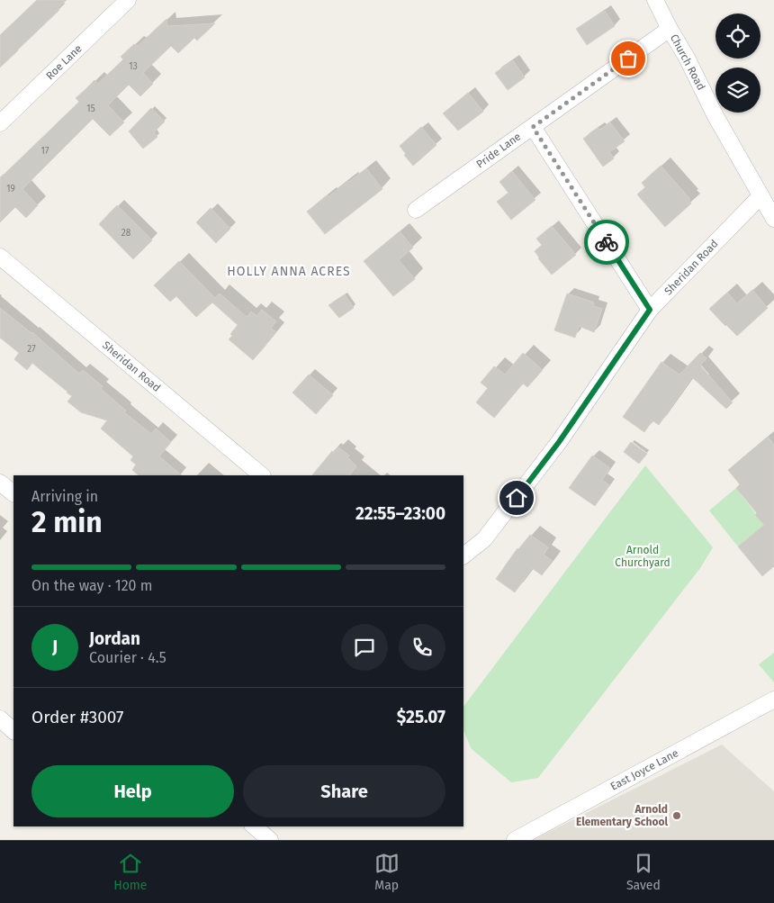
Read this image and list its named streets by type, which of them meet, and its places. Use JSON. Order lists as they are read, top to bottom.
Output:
{
  "streets": {
    "street": [
      "Roe Lane",
      "Church Road",
      "Pride Lane",
      "Sheridan Road",
      "East Joyce Lane"
    ]
  },
  "crossings": [
    ["Church Road", "Pride Lane"],
    ["Church Road", "Sheridan Road"]
  ],
  "districts": ["HOLLY ANNA ACRES"],
  "parks": ["Arnold Churchyard"],
  "places": ["Arnold Elementary School"],
  "house_numbers": [
    "13",
    "15",
    "17",
    "19",
    "28",
    "27"
  ],
  "page": {
    "heading": ["2 min", "Arriving in", "22:55–23:00"],
    "panel": [
      "Jordan",
      "Courier · 4.5",
      "Order #3007",
      "$25.07"
    ],
    "bar": "On the way · 120 m",
    "round": "J",
    "buttons": ["Help", "Share"],
    "tabs": ["Home", "Map", "Saved"]
  }
}
